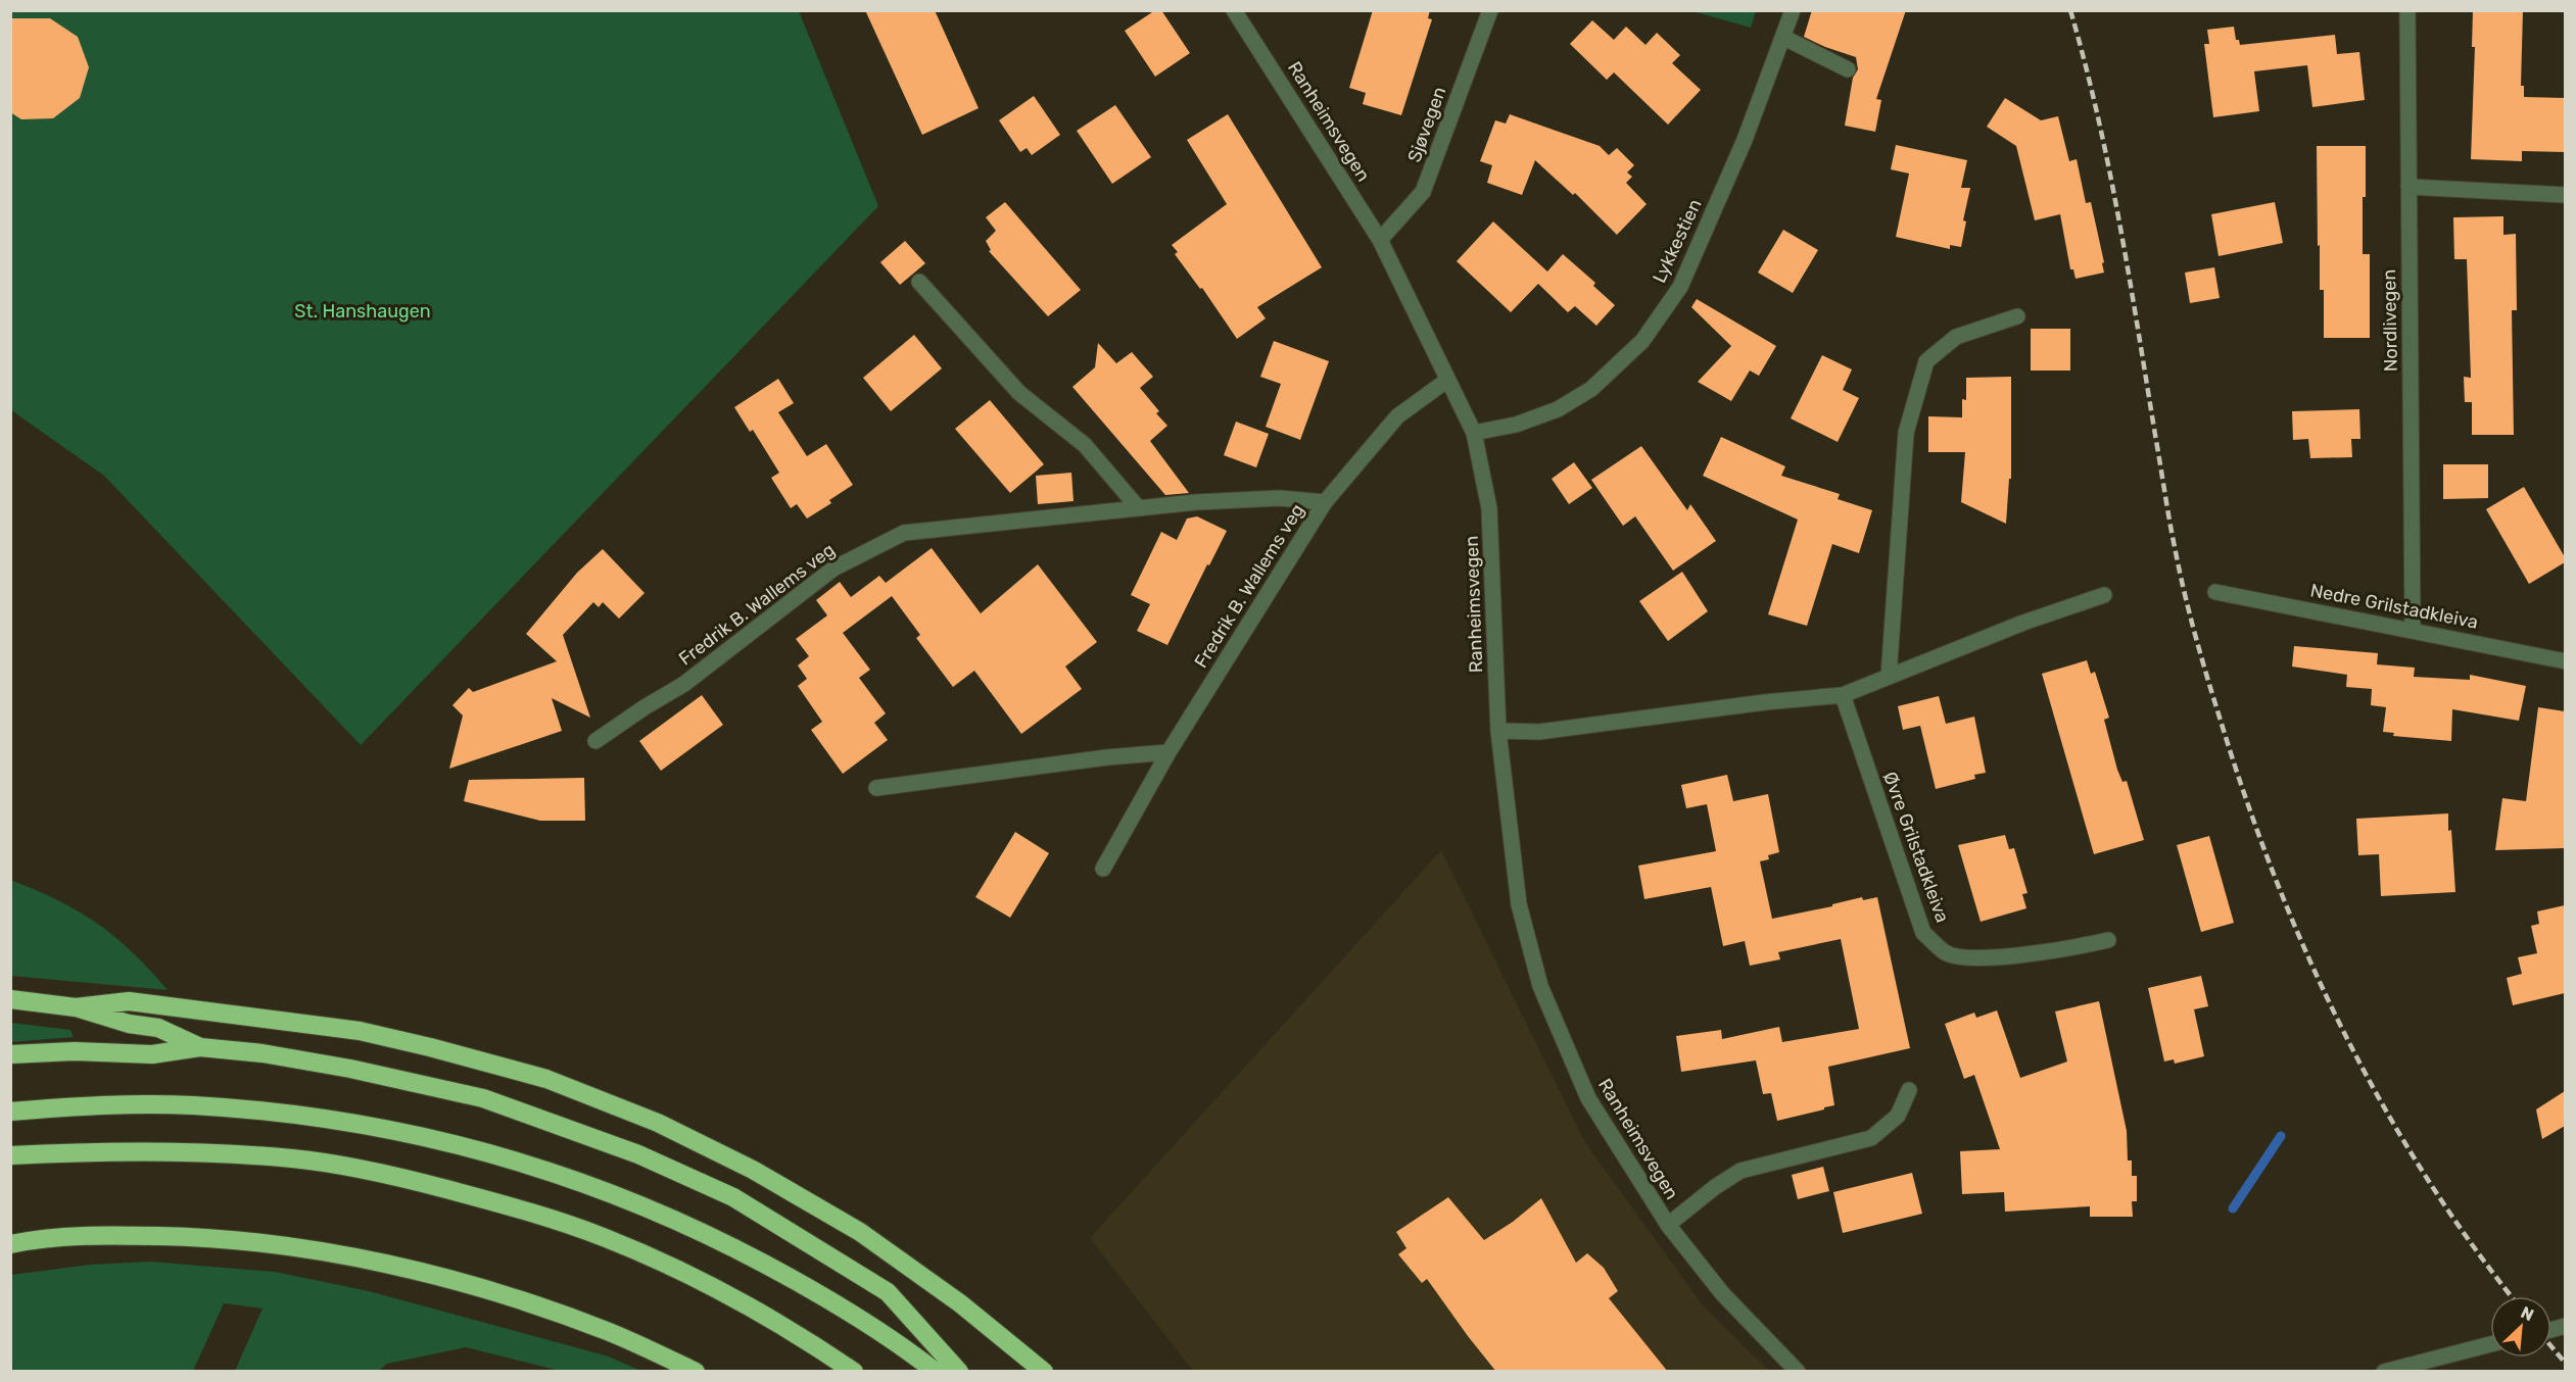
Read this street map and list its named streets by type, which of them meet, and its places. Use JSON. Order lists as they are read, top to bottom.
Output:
{
  "streets": {
    "street": [
      "Ranheimsvegen",
      "Sjøvegen",
      "Lykkestien",
      "Nordlivegen",
      "Fredrik B. Wallems veg",
      "Nedre Grilstadkleiva",
      "Øvre Grilstadkleiva"
    ]
  },
  "crossings": [
    ["Ranheimsvegen", "Sjøvegen"],
    ["Ranheimsvegen", "Lykkestien"],
    ["Ranheimsvegen", "Fredrik B. Wallems veg"],
    ["Nordlivegen", "Nedre Grilstadkleiva"]
  ],
  "parks": ["St. Hanshaugen"],
  "north": "top right"
}
